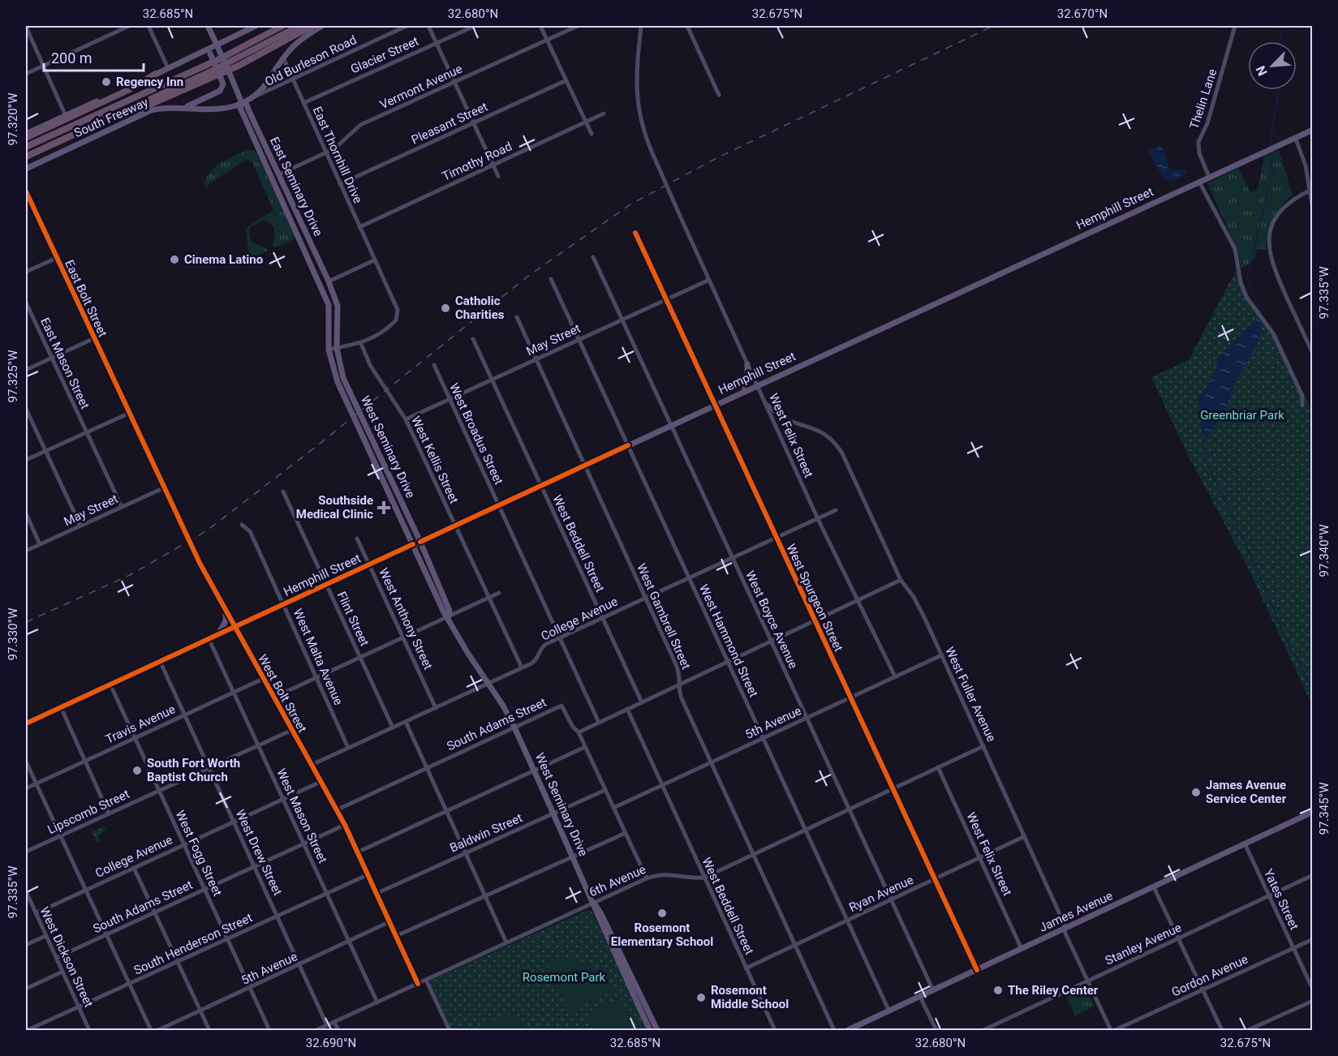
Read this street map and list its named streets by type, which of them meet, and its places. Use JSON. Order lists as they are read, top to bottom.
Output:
{
  "streets": {
    "highway": ["South Freeway"],
    "main road": [
      "East Seminary Drive",
      "Hemphill Street",
      "West Seminary Drive",
      "James Avenue"
    ],
    "street": [
      "Glacier Street",
      "Old Burleson Road",
      "Vermont Avenue",
      "Thelin Lane",
      "Pleasant Street",
      "East Thornhill Drive",
      "Timothy Road",
      "East Bolt Street",
      "May Street",
      "East Mason Street",
      "West Broadus Street",
      "West Felix Street",
      "West Kellis Street",
      "West Beddell Street",
      "West Spurgeon Street",
      "West Gambrell Street",
      "Flint Street",
      "West Anthony Street",
      "College Avenue",
      "West Boyce Avenue",
      "West Hammond Street",
      "West Malta Avenue",
      "West Bolt Street",
      "West Fuller Avenue",
      "5th Avenue",
      "Travis Avenue",
      "South Adams Street",
      "Lipscomb Street",
      "West Mason Street",
      "Baldwin Street",
      "West Drew Street",
      "West Fogg Street",
      "6th Avenue",
      "Ryan Avenue",
      "Yates Street",
      "South Henderson Street",
      "Stanley Avenue",
      "West Dickson Street",
      "Gordon Avenue"
    ]
  },
  "crossings": [
    ["Glacier Street", "East Thornhill Drive"],
    ["Old Burleson Road", "South Freeway"],
    ["Old Burleson Road", "East Thornhill Drive"],
    ["Vermont Avenue", "East Thornhill Drive"],
    ["Vermont Avenue", "East Seminary Drive"],
    ["Thelin Lane", "Hemphill Street"],
    ["South Freeway", "East Thornhill Drive"],
    ["South Freeway", "East Seminary Drive"],
    ["Pleasant Street", "East Thornhill Drive"],
    ["East Thornhill Drive", "Timothy Road"],
    ["East Thornhill Drive", "West Kellis Street"],
    ["East Seminary Drive", "West Seminary Drive"],
    ["Hemphill Street", "West Broadus Street"],
    ["Hemphill Street", "West Felix Street"],
    ["Hemphill Street", "West Seminary Drive"],
    ["Hemphill Street", "West Kellis Street"],
    ["Hemphill Street", "West Beddell Street"],
    ["Hemphill Street", "West Spurgeon Street"],
    ["Hemphill Street", "West Gambrell Street"],
    ["Hemphill Street", "Flint Street"],
    ["Hemphill Street", "West Anthony Street"],
    ["Hemphill Street", "West Boyce Avenue"],
    ["Hemphill Street", "West Hammond Street"],
    ["Hemphill Street", "West Malta Avenue"],
    ["Hemphill Street", "West Bolt Street"],
    ["Hemphill Street", "West Mason Street"],
    ["Hemphill Street", "West Drew Street"],
    ["Hemphill Street", "West Fogg Street"],
    ["East Bolt Street", "West Bolt Street"],
    ["May Street", "West Broadus Street"],
    ["May Street", "West Felix Street"],
    ["May Street", "West Kellis Street"],
    ["May Street", "West Beddell Street"],
    ["May Street", "West Spurgeon Street"],
    ["May Street", "West Gambrell Street"],
    ["May Street", "West Boyce Avenue"],
    ["May Street", "West Hammond Street"],
    ["May Street", "West Bolt Street"],
    ["West Broadus Street", "College Avenue"],
    ["West Felix Street", "College Avenue"],
    ["West Felix Street", "West Fuller Avenue"],
    ["West Felix Street", "5th Avenue"],
    ["West Felix Street", "Ryan Avenue"],
    ["West Felix Street", "James Avenue"],
    ["West Seminary Drive", "College Avenue"],
    ["West Seminary Drive", "South Adams Street"],
    ["West Seminary Drive", "Baldwin Street"],
    ["West Seminary Drive", "6th Avenue"],
    ["West Kellis Street", "College Avenue"],
    ["West Beddell Street", "College Avenue"],
    ["West Beddell Street", "5th Avenue"],
    ["West Beddell Street", "6th Avenue"],
    ["West Beddell Street", "Ryan Avenue"],
    ["West Spurgeon Street", "College Avenue"],
    ["West Spurgeon Street", "5th Avenue"],
    ["West Spurgeon Street", "Ryan Avenue"],
    ["West Spurgeon Street", "James Avenue"],
    ["West Gambrell Street", "College Avenue"],
    ["West Gambrell Street", "5th Avenue"],
    ["West Gambrell Street", "Ryan Avenue"],
    ["Flint Street", "College Avenue"],
    ["West Anthony Street", "College Avenue"],
    ["College Avenue", "West Boyce Avenue"],
    ["College Avenue", "West Hammond Street"],
    ["College Avenue", "West Malta Avenue"],
    ["College Avenue", "West Bolt Street"],
    ["College Avenue", "West Mason Street"],
    ["College Avenue", "West Drew Street"],
    ["College Avenue", "West Fogg Street"],
    ["College Avenue", "West Dickson Street"],
    ["West Boyce Avenue", "5th Avenue"],
    ["West Boyce Avenue", "Ryan Avenue"],
    ["West Boyce Avenue", "James Avenue"],
    ["West Hammond Street", "5th Avenue"],
    ["West Hammond Street", "Ryan Avenue"],
    ["West Hammond Street", "James Avenue"],
    ["West Bolt Street", "5th Avenue"],
    ["West Bolt Street", "Travis Avenue"],
    ["West Bolt Street", "South Adams Street"],
    ["West Bolt Street", "Lipscomb Street"],
    ["West Bolt Street", "Baldwin Street"],
    ["West Bolt Street", "6th Avenue"],
    ["West Bolt Street", "South Henderson Street"],
    ["West Fuller Avenue", "5th Avenue"],
    ["West Fuller Avenue", "Ryan Avenue"],
    ["West Fuller Avenue", "James Avenue"],
    ["West Fuller Avenue", "Stanley Avenue"],
    ["5th Avenue", "West Mason Street"],
    ["5th Avenue", "West Drew Street"],
    ["5th Avenue", "West Fogg Street"],
    ["Travis Avenue", "West Mason Street"],
    ["Travis Avenue", "West Drew Street"],
    ["Travis Avenue", "West Fogg Street"],
    ["South Adams Street", "West Mason Street"],
    ["South Adams Street", "West Drew Street"],
    ["South Adams Street", "West Fogg Street"],
    ["South Adams Street", "West Dickson Street"],
    ["Lipscomb Street", "West Mason Street"],
    ["Lipscomb Street", "West Drew Street"],
    ["Lipscomb Street", "West Fogg Street"],
    ["West Mason Street", "6th Avenue"],
    ["West Mason Street", "South Henderson Street"],
    ["West Drew Street", "6th Avenue"],
    ["West Drew Street", "South Henderson Street"],
    ["West Fogg Street", "South Henderson Street"],
    ["Yates Street", "James Avenue"],
    ["Yates Street", "Stanley Avenue"],
    ["Yates Street", "Gordon Avenue"],
    ["South Henderson Street", "West Dickson Street"]
  ],
  "parks": ["Greenbriar Park", "Rosemont Park"],
  "places": {
    "other": [
      "Regency Inn",
      "Cinema Latino",
      "Catholic Charities",
      "South Fort Worth Baptist Church",
      "James Avenue Service Center",
      "Rosemont Elementary School",
      "The Riley Center",
      "Rosemont Middle School"
    ],
    "health": ["Southside Medical Clinic"]
  },
  "scale_bar": "200 m",
  "north": "bottom left",
  "coordinates": [
    "32.685°N",
    "32.680°N",
    "32.675°N",
    "32.670°N",
    "97.320°W",
    "97.335°W",
    "97.325°W",
    "97.340°W",
    "97.330°W",
    "97.345°W",
    "32.690°N"
  ]
}
